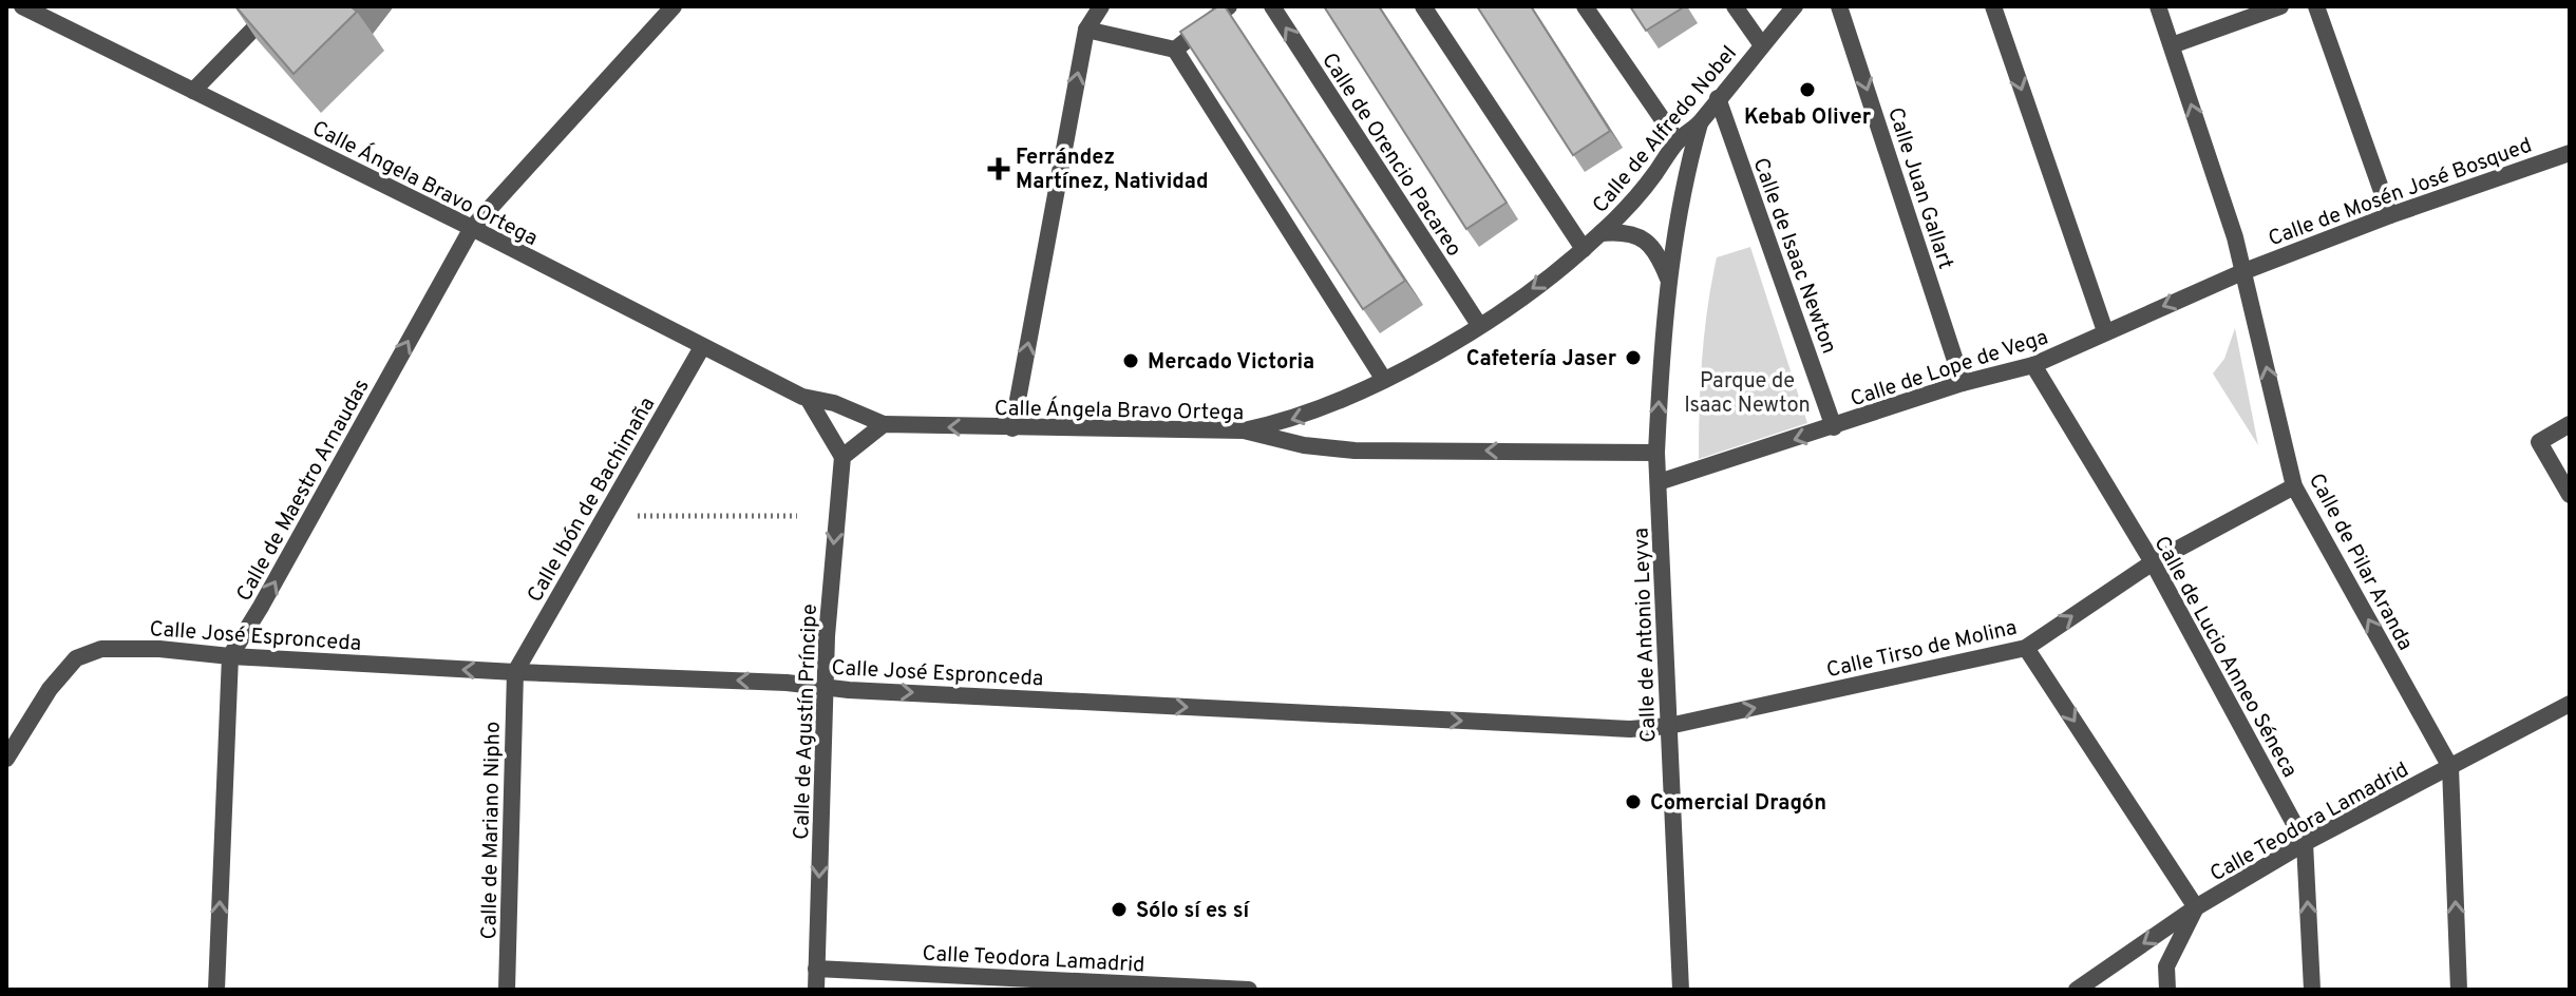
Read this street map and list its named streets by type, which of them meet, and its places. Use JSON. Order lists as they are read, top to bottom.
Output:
{
  "streets": {
    "street": [
      "Calle de Alfredo Nobel",
      "Calle de Orencio Pacareo",
      "Calle Ángela Bravo Ortega",
      "Calle Juan Gallart",
      "Calle de Mosén José Bosqued",
      "Calle de Isaac Newton",
      "Calle de Lope de Vega",
      "Calle de Maestro Arnaudas",
      "Calle Ibón de Bachimaña",
      "Calle de Pilar Aranda",
      "Calle José Espronceda",
      "Calle de Antonio Leyva",
      "Calle Tirso de Molina",
      "Calle de Lucio Anneo Séneca",
      "Calle de Agustín Príncipe",
      "Calle Teodora Lamadrid",
      "Calle de Mariano Nipho"
    ]
  },
  "crossings": [
    ["Calle de Alfredo Nobel", "Calle de Orencio Pacareo"],
    ["Calle de Alfredo Nobel", "Calle Ángela Bravo Ortega"],
    ["Calle de Alfredo Nobel", "Calle de Isaac Newton"],
    ["Calle de Alfredo Nobel", "Calle de Antonio Leyva"],
    ["Calle Ángela Bravo Ortega", "Calle de Maestro Arnaudas"],
    ["Calle Ángela Bravo Ortega", "Calle Ibón de Bachimaña"],
    ["Calle Ángela Bravo Ortega", "Calle de Antonio Leyva"],
    ["Calle Juan Gallart", "Calle de Lope de Vega"],
    ["Calle de Mosén José Bosqued", "Calle de Lope de Vega"],
    ["Calle de Mosén José Bosqued", "Calle de Pilar Aranda"],
    ["Calle de Isaac Newton", "Calle de Lope de Vega"],
    ["Calle de Lope de Vega", "Calle de Pilar Aranda"],
    ["Calle de Lope de Vega", "Calle de Antonio Leyva"],
    ["Calle de Lope de Vega", "Calle de Lucio Anneo Séneca"],
    ["Calle de Maestro Arnaudas", "Calle José Espronceda"],
    ["Calle Ibón de Bachimaña", "Calle José Espronceda"],
    ["Calle Ibón de Bachimaña", "Calle de Mariano Nipho"],
    ["Calle de Pilar Aranda", "Calle Tirso de Molina"],
    ["Calle de Pilar Aranda", "Calle Teodora Lamadrid"],
    ["Calle José Espronceda", "Calle de Antonio Leyva"],
    ["Calle José Espronceda", "Calle Tirso de Molina"],
    ["Calle José Espronceda", "Calle de Agustín Príncipe"],
    ["Calle José Espronceda", "Calle de Mariano Nipho"],
    ["Calle de Antonio Leyva", "Calle Tirso de Molina"],
    ["Calle Tirso de Molina", "Calle de Lucio Anneo Séneca"],
    ["Calle de Lucio Anneo Séneca", "Calle Teodora Lamadrid"],
    ["Calle de Agustín Príncipe", "Calle Teodora Lamadrid"]
  ],
  "one_way": [
    "Calle de Alfredo Nobel",
    "Calle de Lope de Vega",
    "Calle de Maestro Arnaudas",
    "Calle de Pilar Aranda",
    "Calle Tirso de Molina",
    "Calle de Agustín Príncipe"
  ],
  "parks": ["Parque de Isaac Newton"],
  "places": {
    "other": [
      "Kebab Oliver",
      "Cafetería Jaser",
      "Mercado Victoria",
      "Comercial Dragón",
      "Sólo sí es sí"
    ],
    "health": ["Ferrández Martínez, Natividad"]
  }
}
